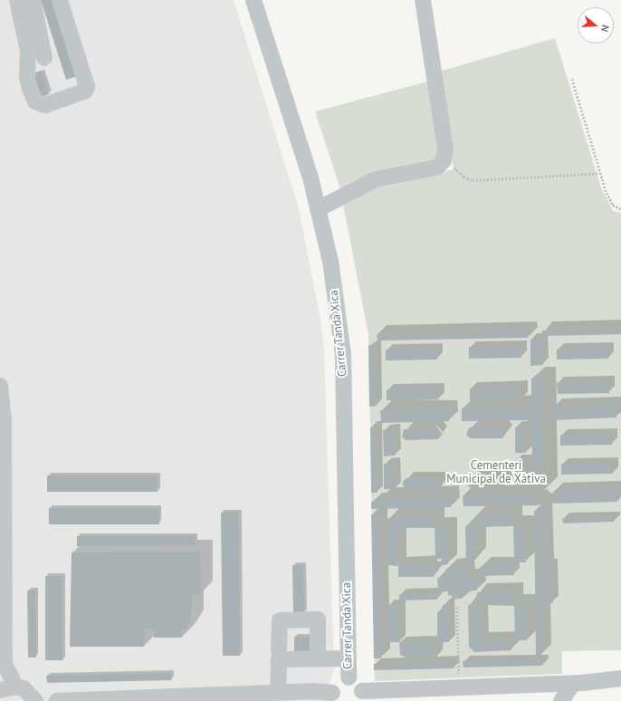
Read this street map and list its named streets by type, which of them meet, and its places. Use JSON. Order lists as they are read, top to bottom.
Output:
{
  "streets": {
    "street": ["Carrer Tanda Xica"]
  },
  "parks": ["Cementeri Municipal de Xàtiva"],
  "north": "right"
}
